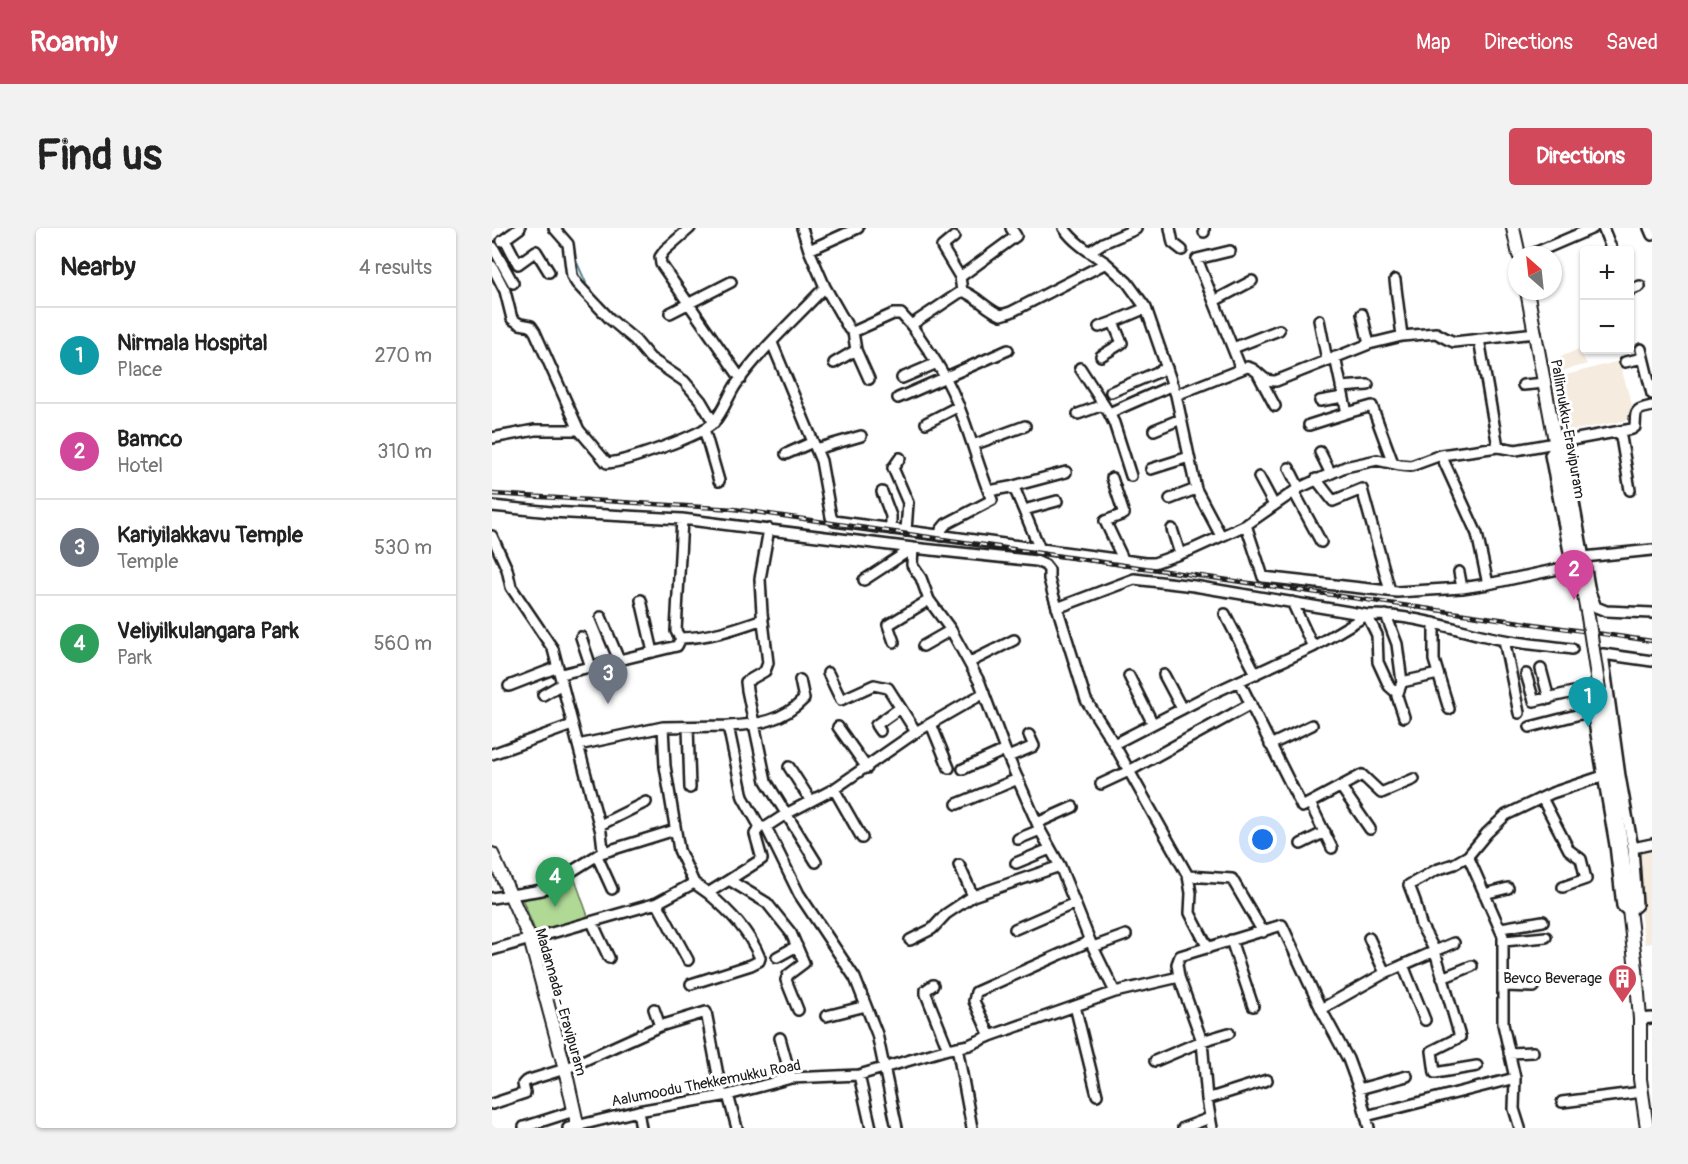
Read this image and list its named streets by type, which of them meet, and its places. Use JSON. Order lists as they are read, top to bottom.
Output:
{
  "streets": {
    "main road": ["Pallimukku-Eravipuram", "Madannada - Eravipuram"],
    "street": ["Aalumoodu Thekkemukku Road"]
  },
  "crossings": [
    ["Madannada - Eravipuram", "Aalumoodu Thekkemukku Road"]
  ],
  "places": {
    "building": ["Bevco Beverage"]
  },
  "north": "top left",
  "page": {
    "header": "Roamly",
    "nav": ["Map", "Directions", "Saved"],
    "buttons": "Directions",
    "title": "Find us",
    "heading": ["Nearby", "4 results"],
    "map_buttons": ["+", "−"],
    "list": [
      {
        "mark": "1",
        "name": "Nirmala Hospital",
        "note": "Place",
        "value": "270 m"
      },
      {
        "mark": "2",
        "name": "Bamco",
        "note": "Hotel",
        "value": "310 m"
      },
      {
        "mark": "3",
        "name": "Kariyilakkavu Temple",
        "note": "Temple",
        "value": "530 m"
      },
      {
        "mark": "4",
        "name": "Veliyilkulangara Park",
        "note": "Park",
        "value": "560 m"
      }
    ],
    "pins": [
      "2",
      "3",
      "1",
      "4"
    ]
  }
}
